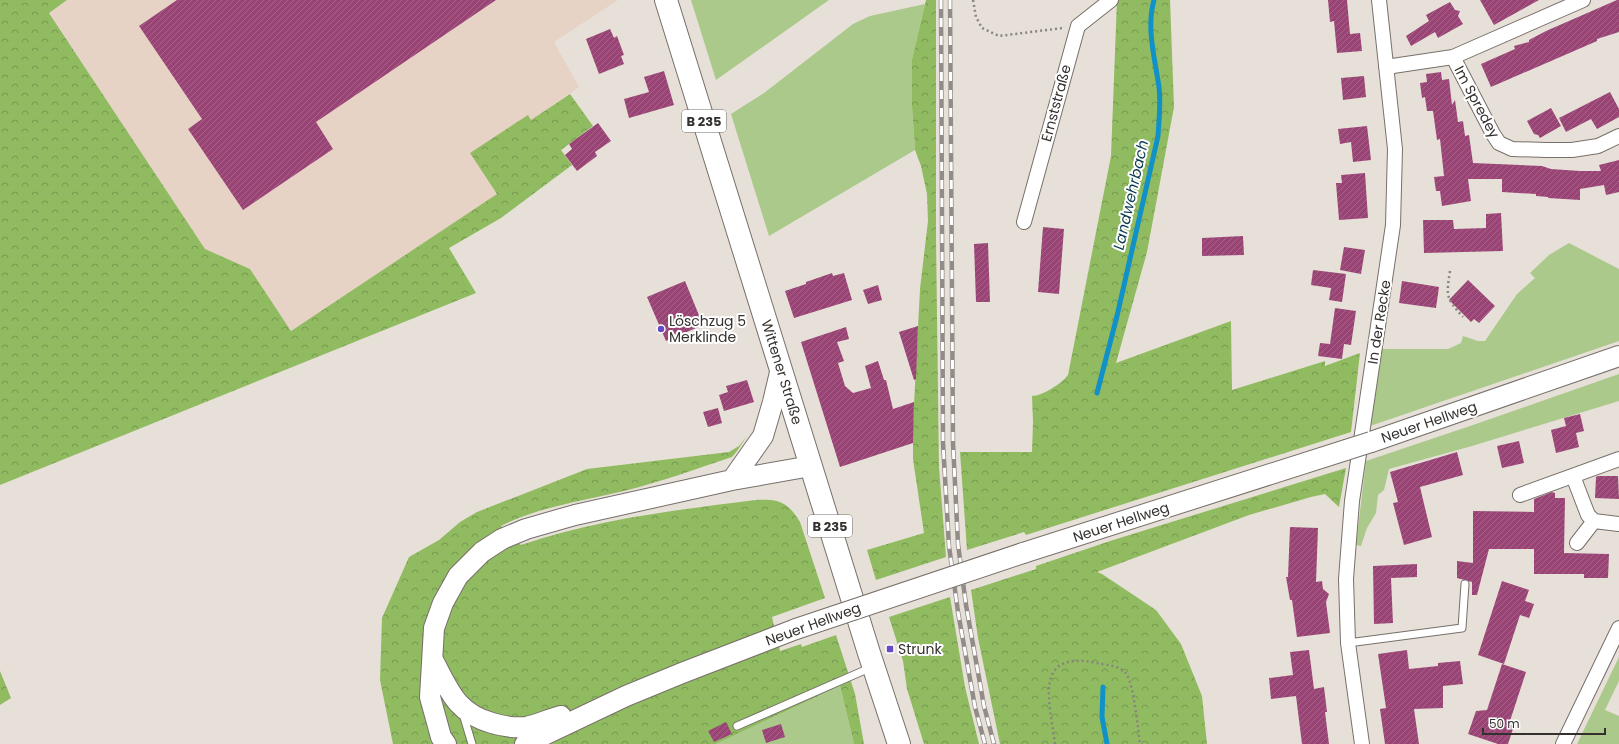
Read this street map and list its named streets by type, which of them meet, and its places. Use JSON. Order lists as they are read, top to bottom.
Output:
{
  "streets": {
    "main road": ["B 235", "Wittener Straße", "Neuer Hellweg"],
    "street": ["Im Spredey", "Ernststraße", "In der Recke"]
  },
  "crossings": [
    ["Im Spredey", "In der Recke"]
  ],
  "water": ["Landwehrbach"],
  "places": {
    "other": ["Löschzug 5 Merklinde"],
    "transit": ["Strunk"]
  },
  "scale_bar": "50 m"
}
